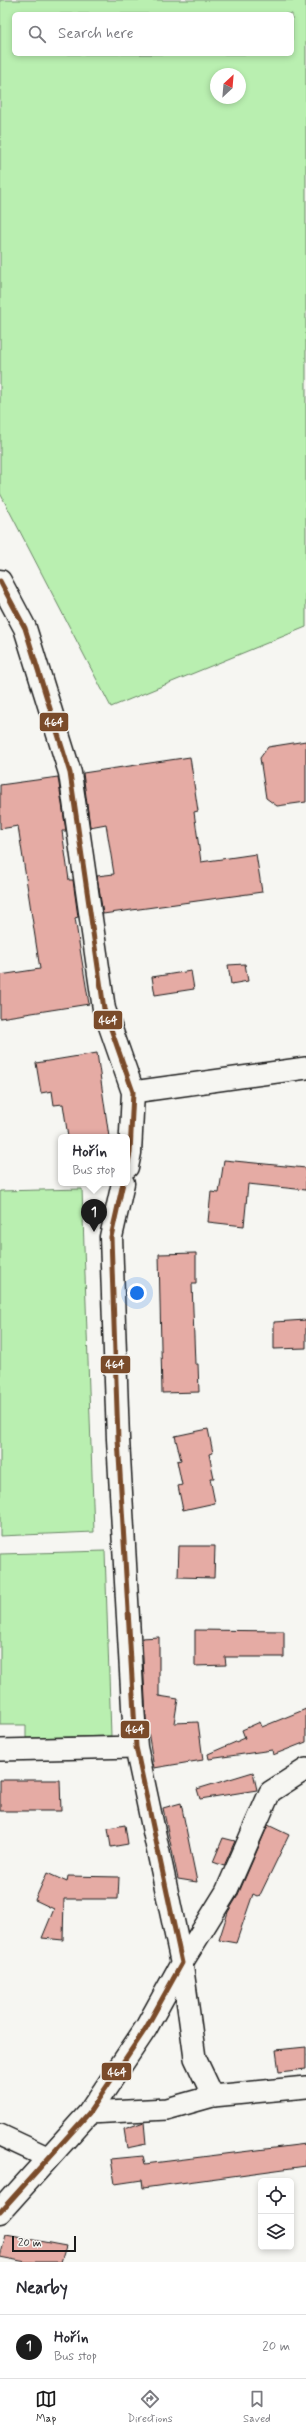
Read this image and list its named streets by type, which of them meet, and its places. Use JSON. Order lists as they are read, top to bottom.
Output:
{
  "lines": ["transit line 464"],
  "scale_bar": "20 m",
  "north": "top right",
  "page": {
    "search": "Search here",
    "popup": ["Hořín", "Bus stop"],
    "pins": "1",
    "scale": "20 m",
    "heading": "Nearby",
    "list": [
      {
        "mark": "1",
        "name": "Hořín",
        "note": "Bus stop",
        "value": "20 m"
      }
    ],
    "nav": ["Map", "Directions", "Saved"]
  }
}
